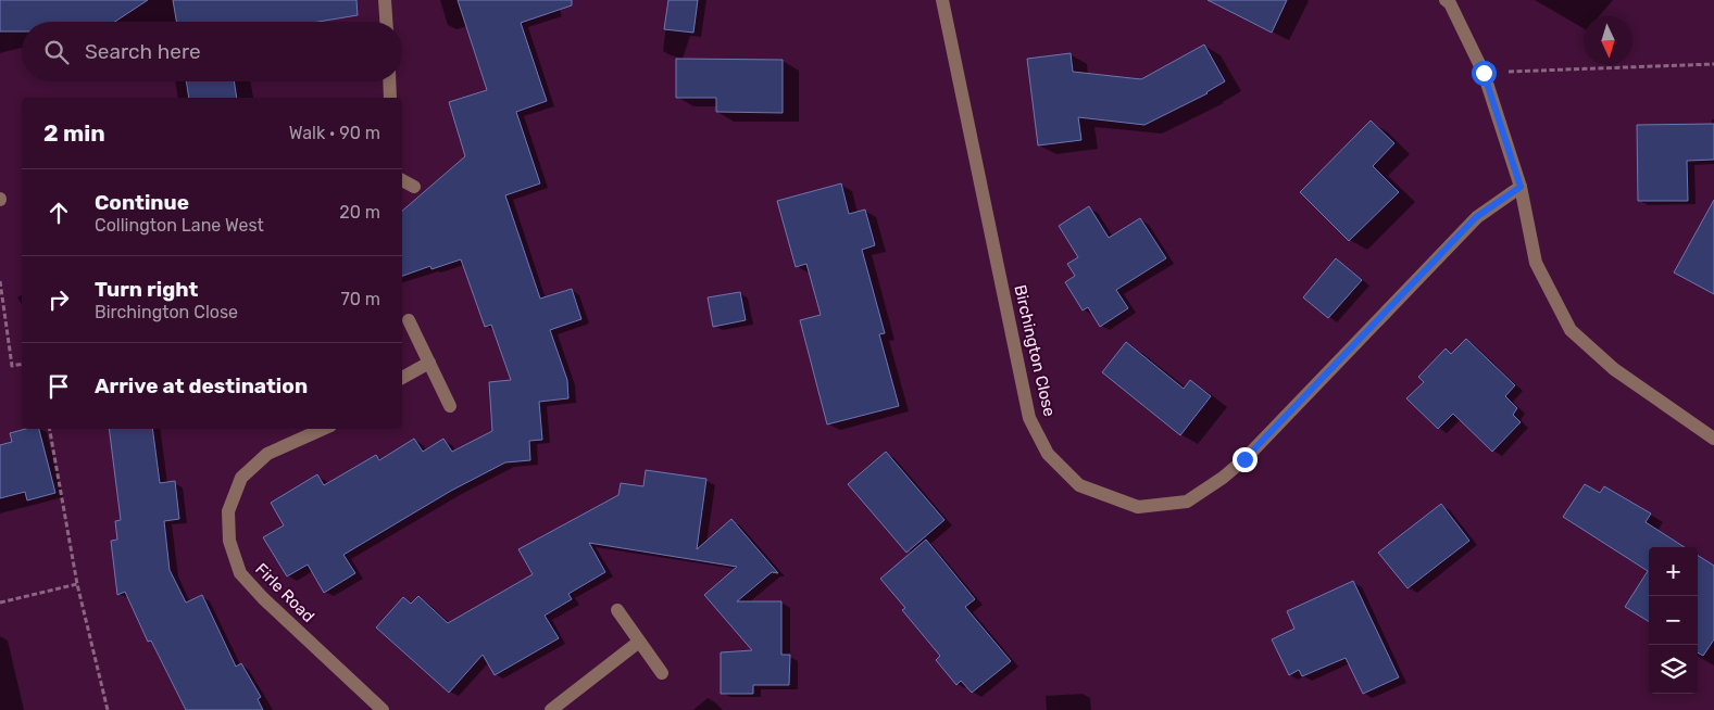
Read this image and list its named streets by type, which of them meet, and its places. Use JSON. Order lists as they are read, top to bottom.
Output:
{
  "streets": {
    "street": ["Birchington Close", "Firle Road"]
  },
  "north": "bottom",
  "page": {
    "search": "Search here",
    "heading": ["2 min", "Walk · 90 m"],
    "list": [
      ["Continue", "Collington Lane West", "20 m"],
      ["Turn right", "Birchington Close", "70 m"],
      "Arrive at destination"
    ],
    "map_buttons": ["+", "−"]
  }
}
